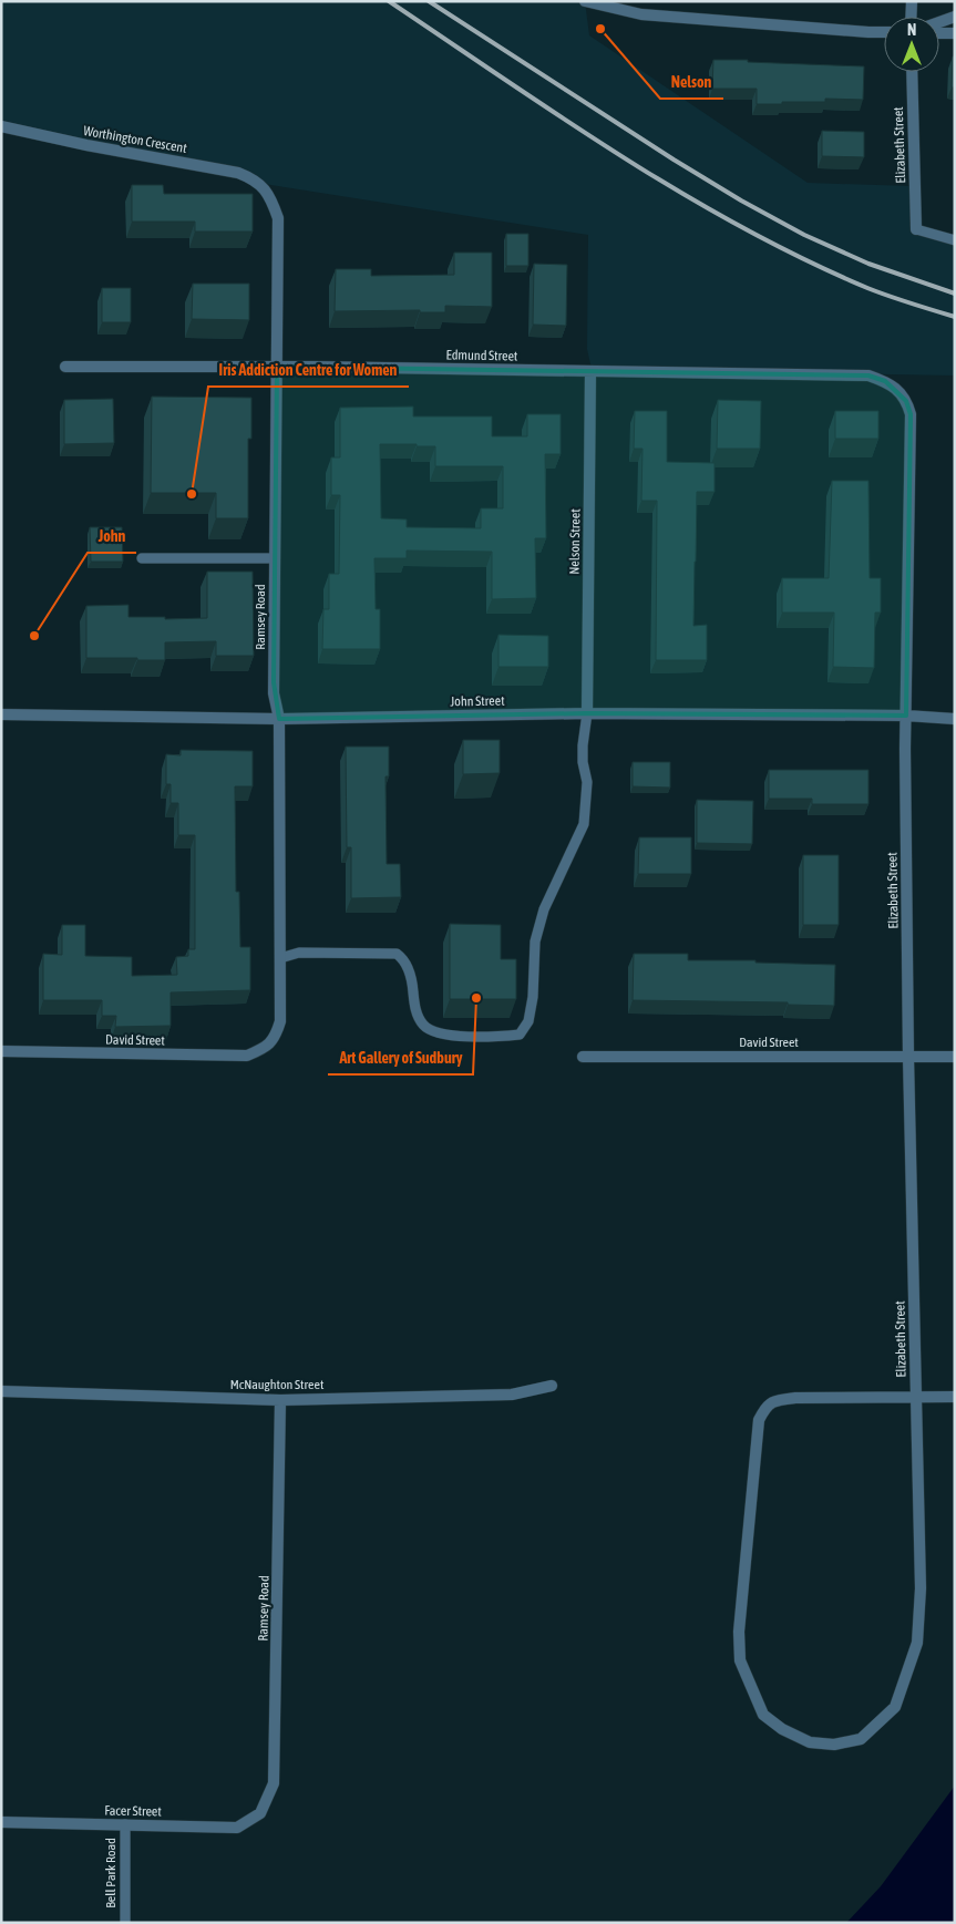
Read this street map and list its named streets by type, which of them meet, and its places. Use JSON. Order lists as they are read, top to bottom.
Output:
{
  "streets": {
    "street": [
      "Worthington Crescent",
      "Elizabeth Street",
      "Edmund Street",
      "Nelson Street",
      "Ramsey Road",
      "John Street",
      "David Street",
      "McNaughton Street",
      "Facer Street"
    ],
    "lane": ["Bell Park Road"]
  },
  "crossings": [
    ["Worthington Crescent", "Ramsey Road"],
    ["Elizabeth Street", "Edmund Street"],
    ["Elizabeth Street", "John Street"],
    ["Elizabeth Street", "David Street"],
    ["Edmund Street", "Nelson Street"],
    ["Edmund Street", "Ramsey Road"],
    ["Nelson Street", "John Street"],
    ["Ramsey Road", "John Street"],
    ["Ramsey Road", "David Street"],
    ["Ramsey Road", "McNaughton Street"],
    ["Ramsey Road", "Facer Street"],
    ["Facer Street", "Bell Park Road"]
  ],
  "places": [
    "Nelson",
    "Iris Addiction Centre for Women",
    "John",
    "Art Gallery of Sudbury"
  ],
  "north": "top"
}
